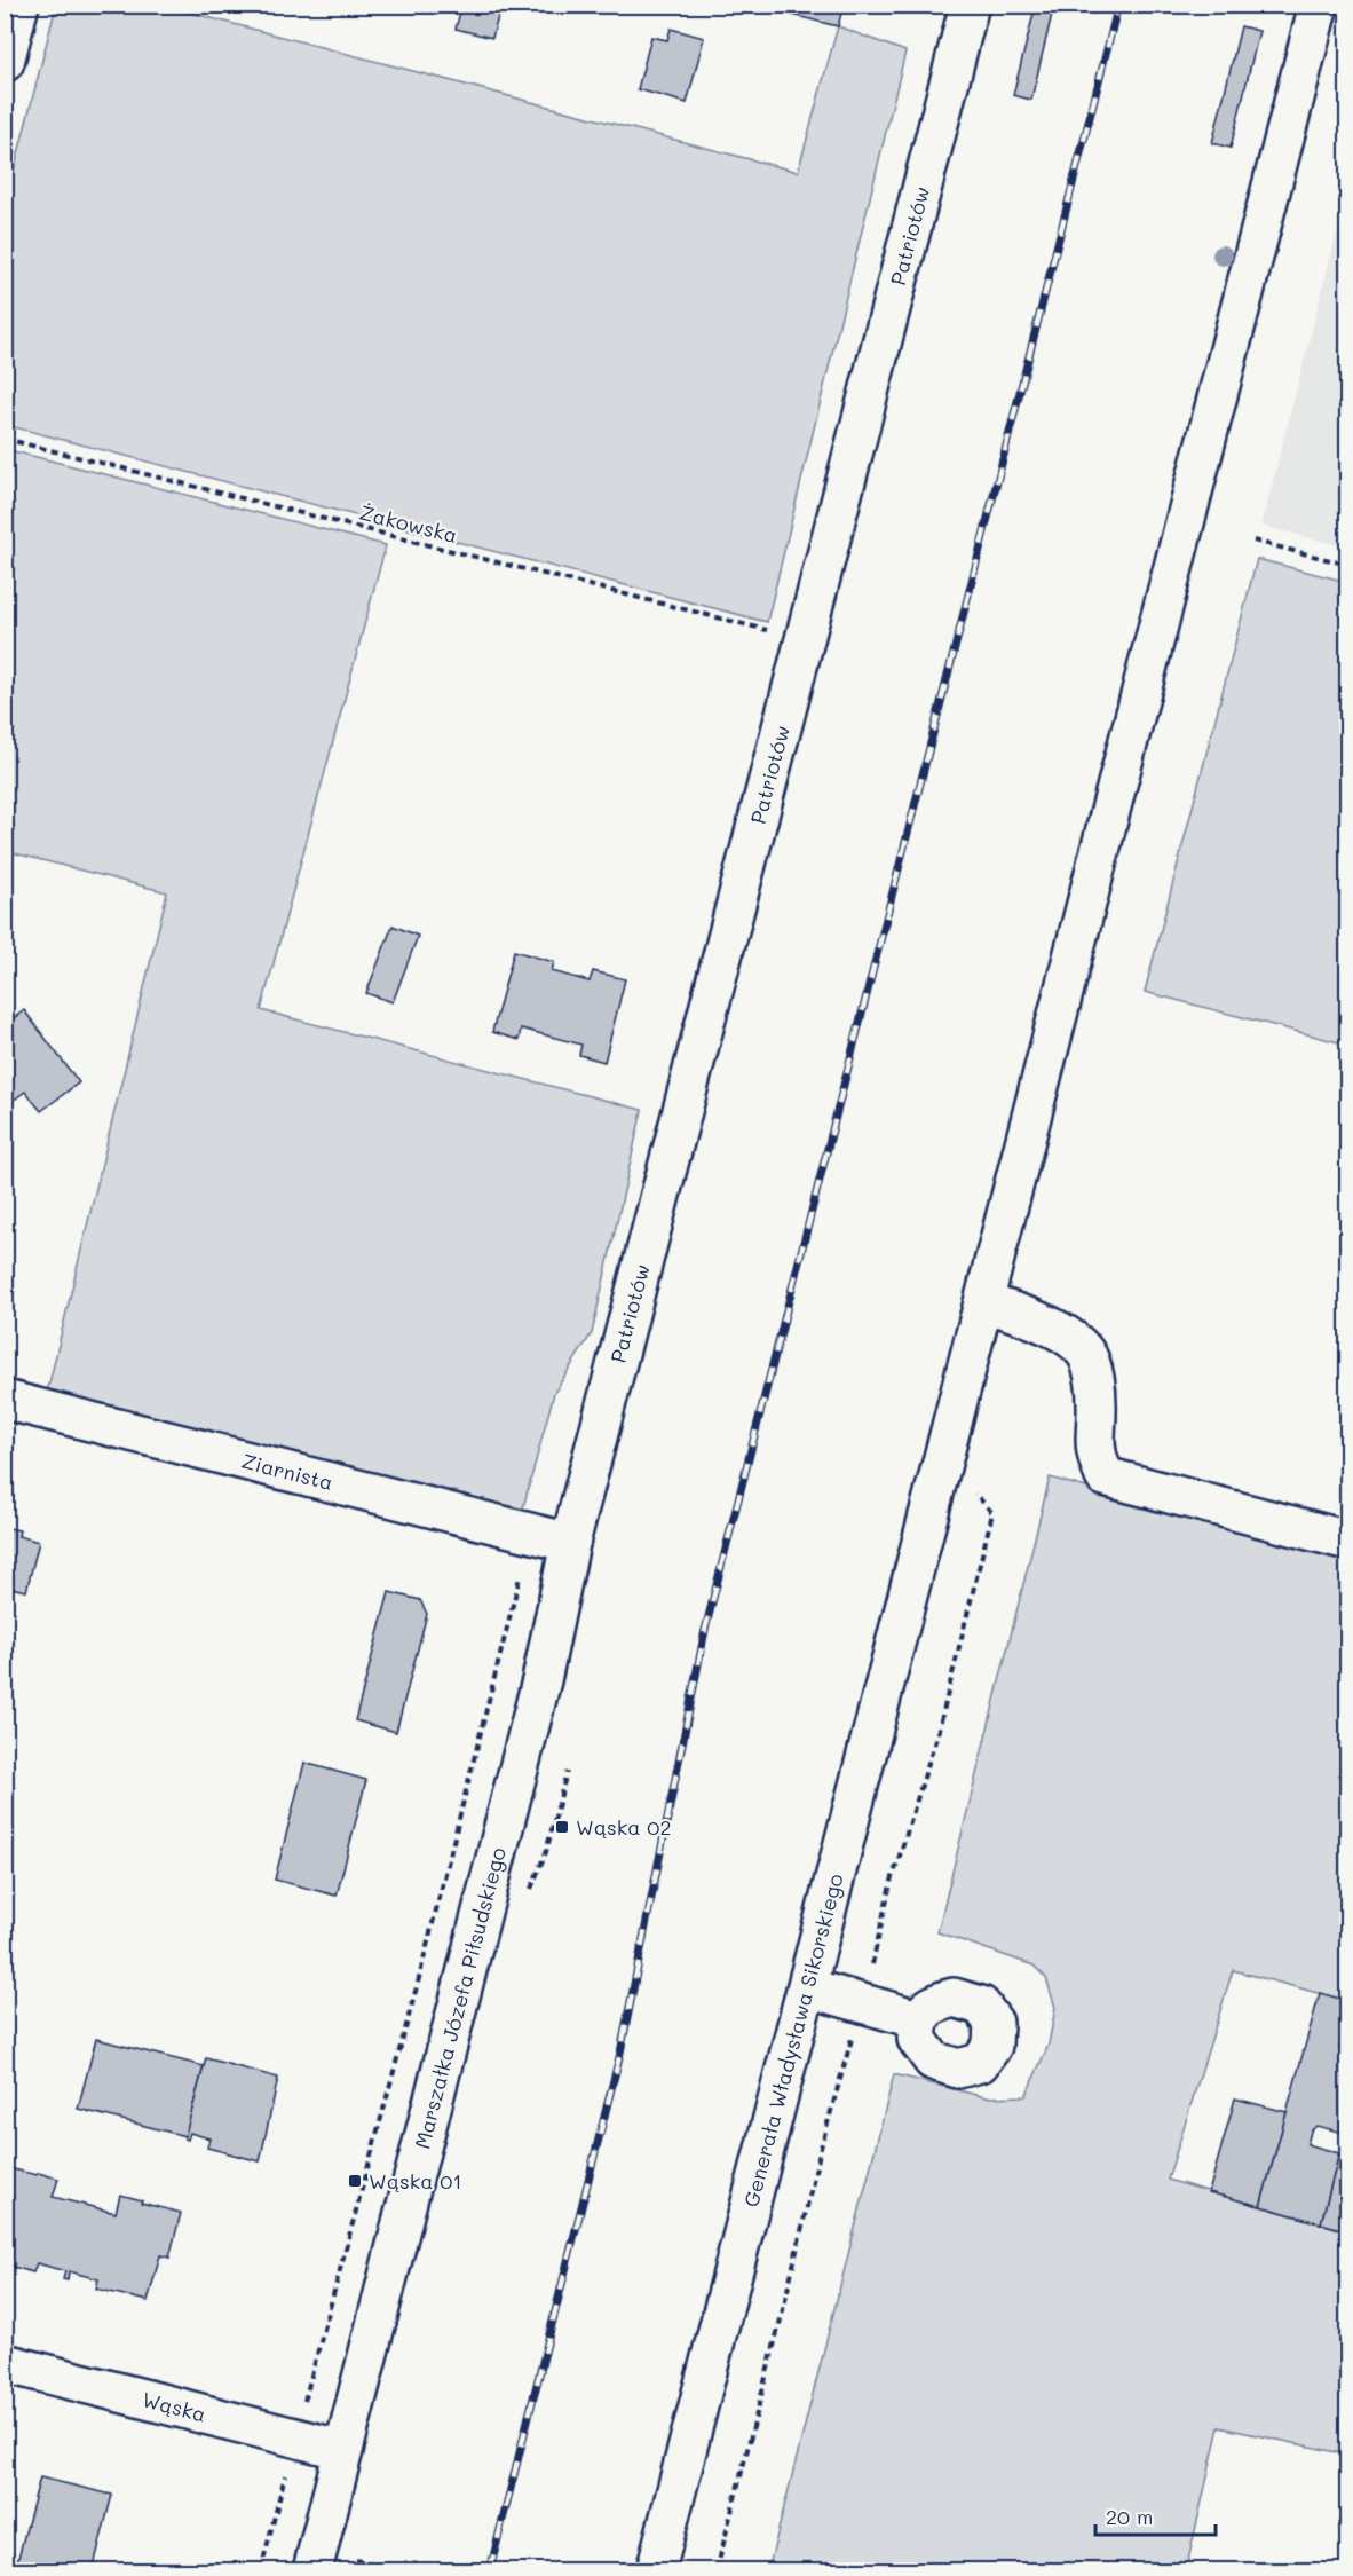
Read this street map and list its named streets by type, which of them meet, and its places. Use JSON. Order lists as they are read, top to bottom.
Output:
{
  "streets": {
    "main road": [
      "Patriotów",
      "Ziarnista",
      "Marszałka Józefa Piłsudskiego",
      "Generała Władysława Sikorskiego",
      "Wąska"
    ],
    "path": ["Żakowska"]
  },
  "crossings": [
    ["Patriotów", "Żakowska"],
    ["Patriotów", "Ziarnista"],
    ["Patriotów", "Marszałka Józefa Piłsudskiego"],
    ["Ziarnista", "Marszałka Józefa Piłsudskiego"],
    ["Marszałka Józefa Piłsudskiego", "Wąska"]
  ],
  "places": {
    "transit": ["Wąska 02", "Wąska 01"]
  },
  "scale_bar": "20 m"
}
